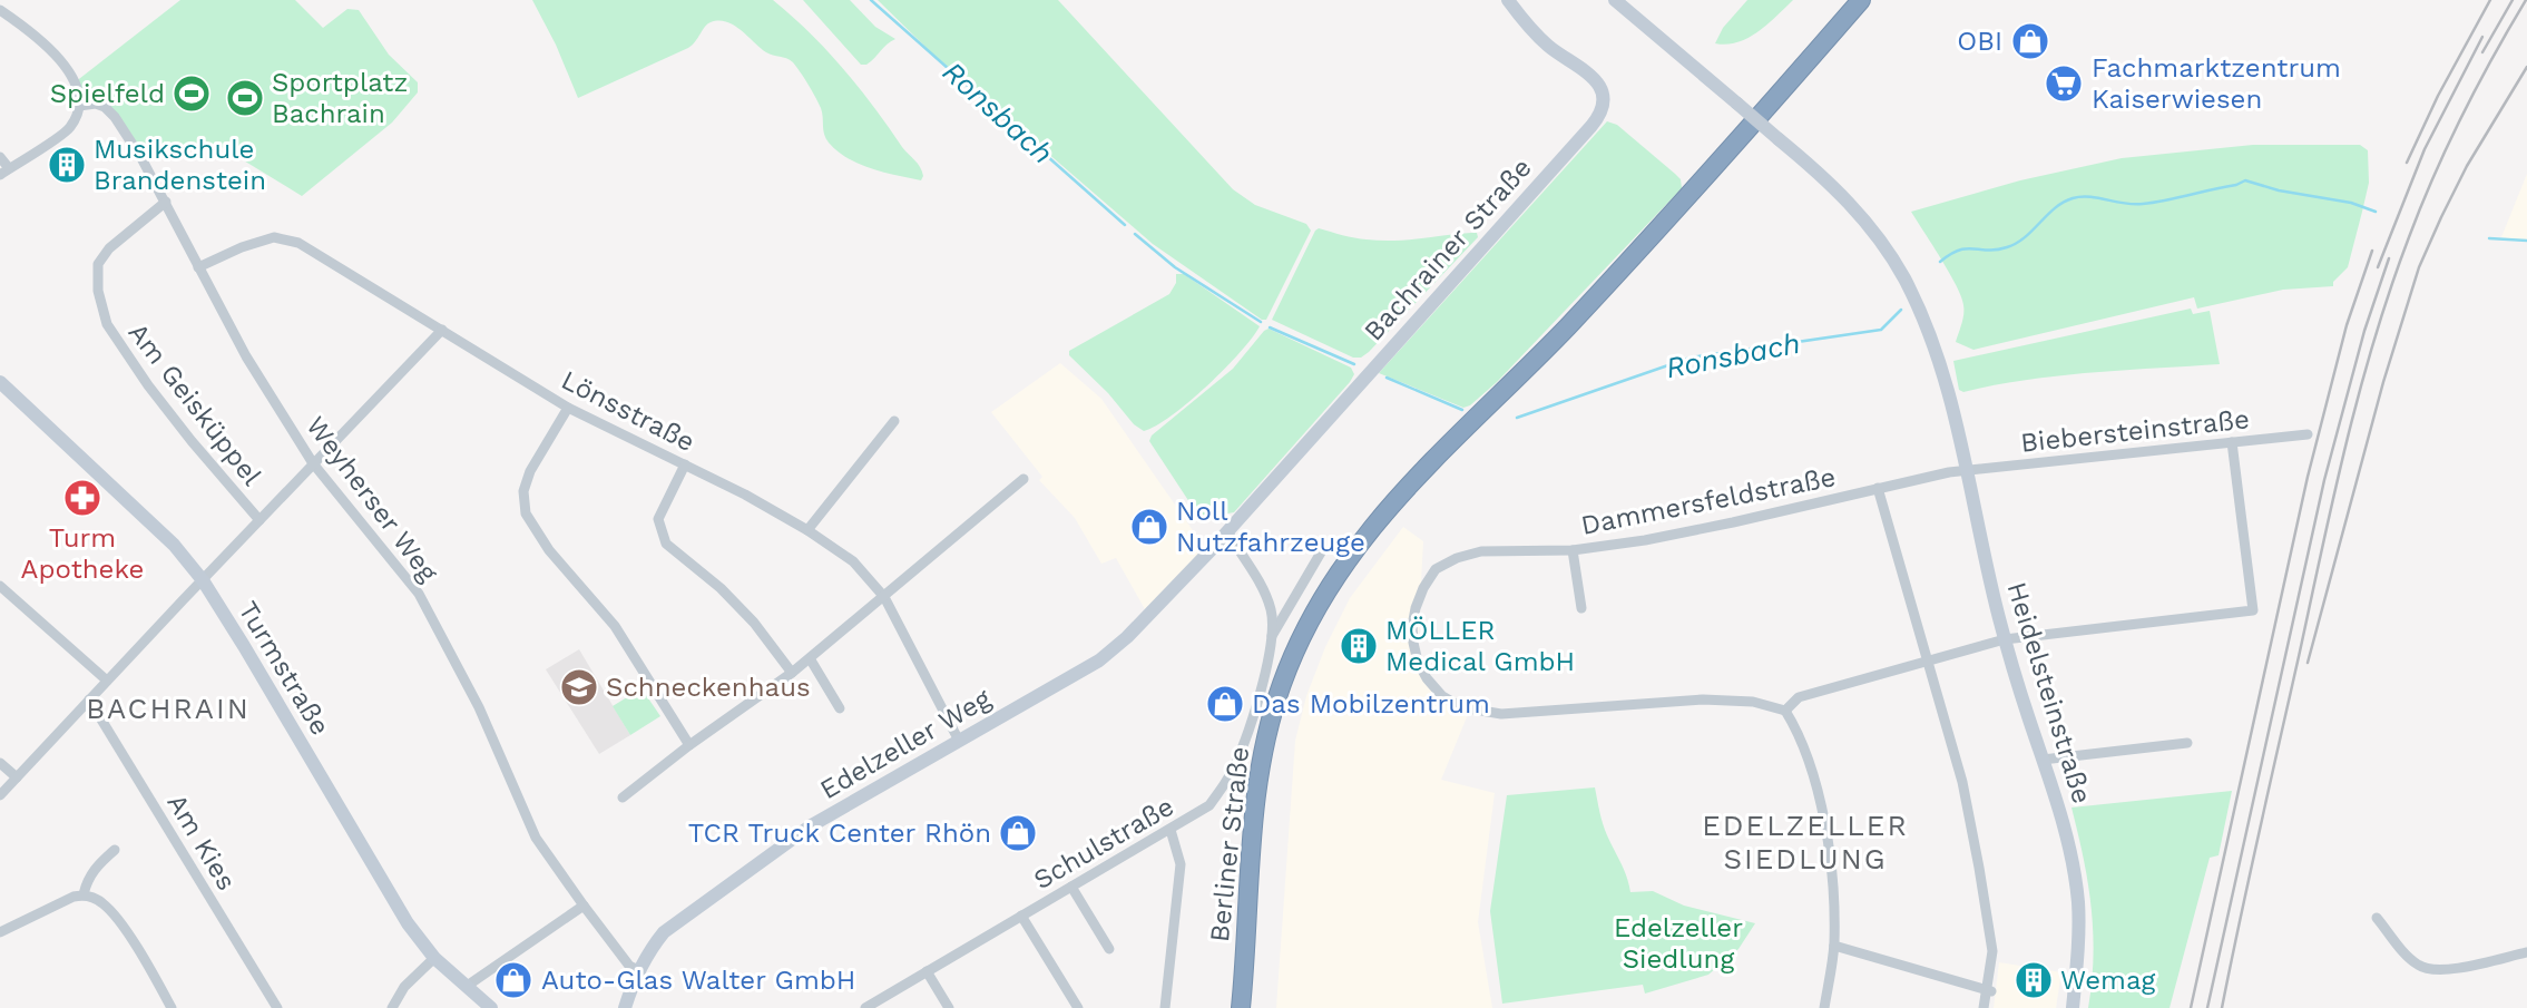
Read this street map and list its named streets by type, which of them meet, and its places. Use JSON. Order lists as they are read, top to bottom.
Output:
{
  "streets": {
    "highway": ["Berliner Straße"],
    "main road": [
      "Bachrainer Straße",
      "Turmstraße",
      "Heidelsteinstraße",
      "Edelzeller Weg"
    ],
    "street": [
      "Am Geisküppel",
      "Lönsstraße",
      "Biebersteinstraße",
      "Weyherser Weg",
      "Dammersfeldstraße",
      "Am Kies",
      "Schulstraße"
    ]
  },
  "crossings": [
    ["Bachrainer Straße", "Edelzeller Weg"],
    ["Bachrainer Straße", "Schulstraße"],
    ["Am Geisküppel", "Weyherser Weg"],
    ["Lönsstraße", "Weyherser Weg"],
    ["Lönsstraße", "Edelzeller Weg"],
    ["Biebersteinstraße", "Dammersfeldstraße"],
    ["Biebersteinstraße", "Heidelsteinstraße"],
    ["Weyherser Weg", "Edelzeller Weg"],
    ["Dammersfeldstraße", "Heidelsteinstraße"],
    ["Edelzeller Weg", "Schulstraße"]
  ],
  "districts": ["BACHRAIN", "EDELZELLER SIEDLUNG"],
  "water": ["Ronsbach"],
  "parks": ["Edelzeller Siedlung"],
  "places": {
    "shop": [
      "OBI",
      "Noll Nutzfahrzeuge",
      "Das Mobilzentrum",
      "TCR Truck Center Rhön",
      "Auto-Glas Walter GmbH"
    ],
    "supermarket": ["Fachmarktzentrum Kaiserwiesen"],
    "sports": ["Spielfeld", "Sportplatz Bachrain"],
    "building": ["Musikschule Brandenstein", "MÖLLER Medical GmbH", "Wemag"],
    "pharmacy": ["Turm Apotheke"],
    "school or university": ["Schneckenhaus"]
  }
}
